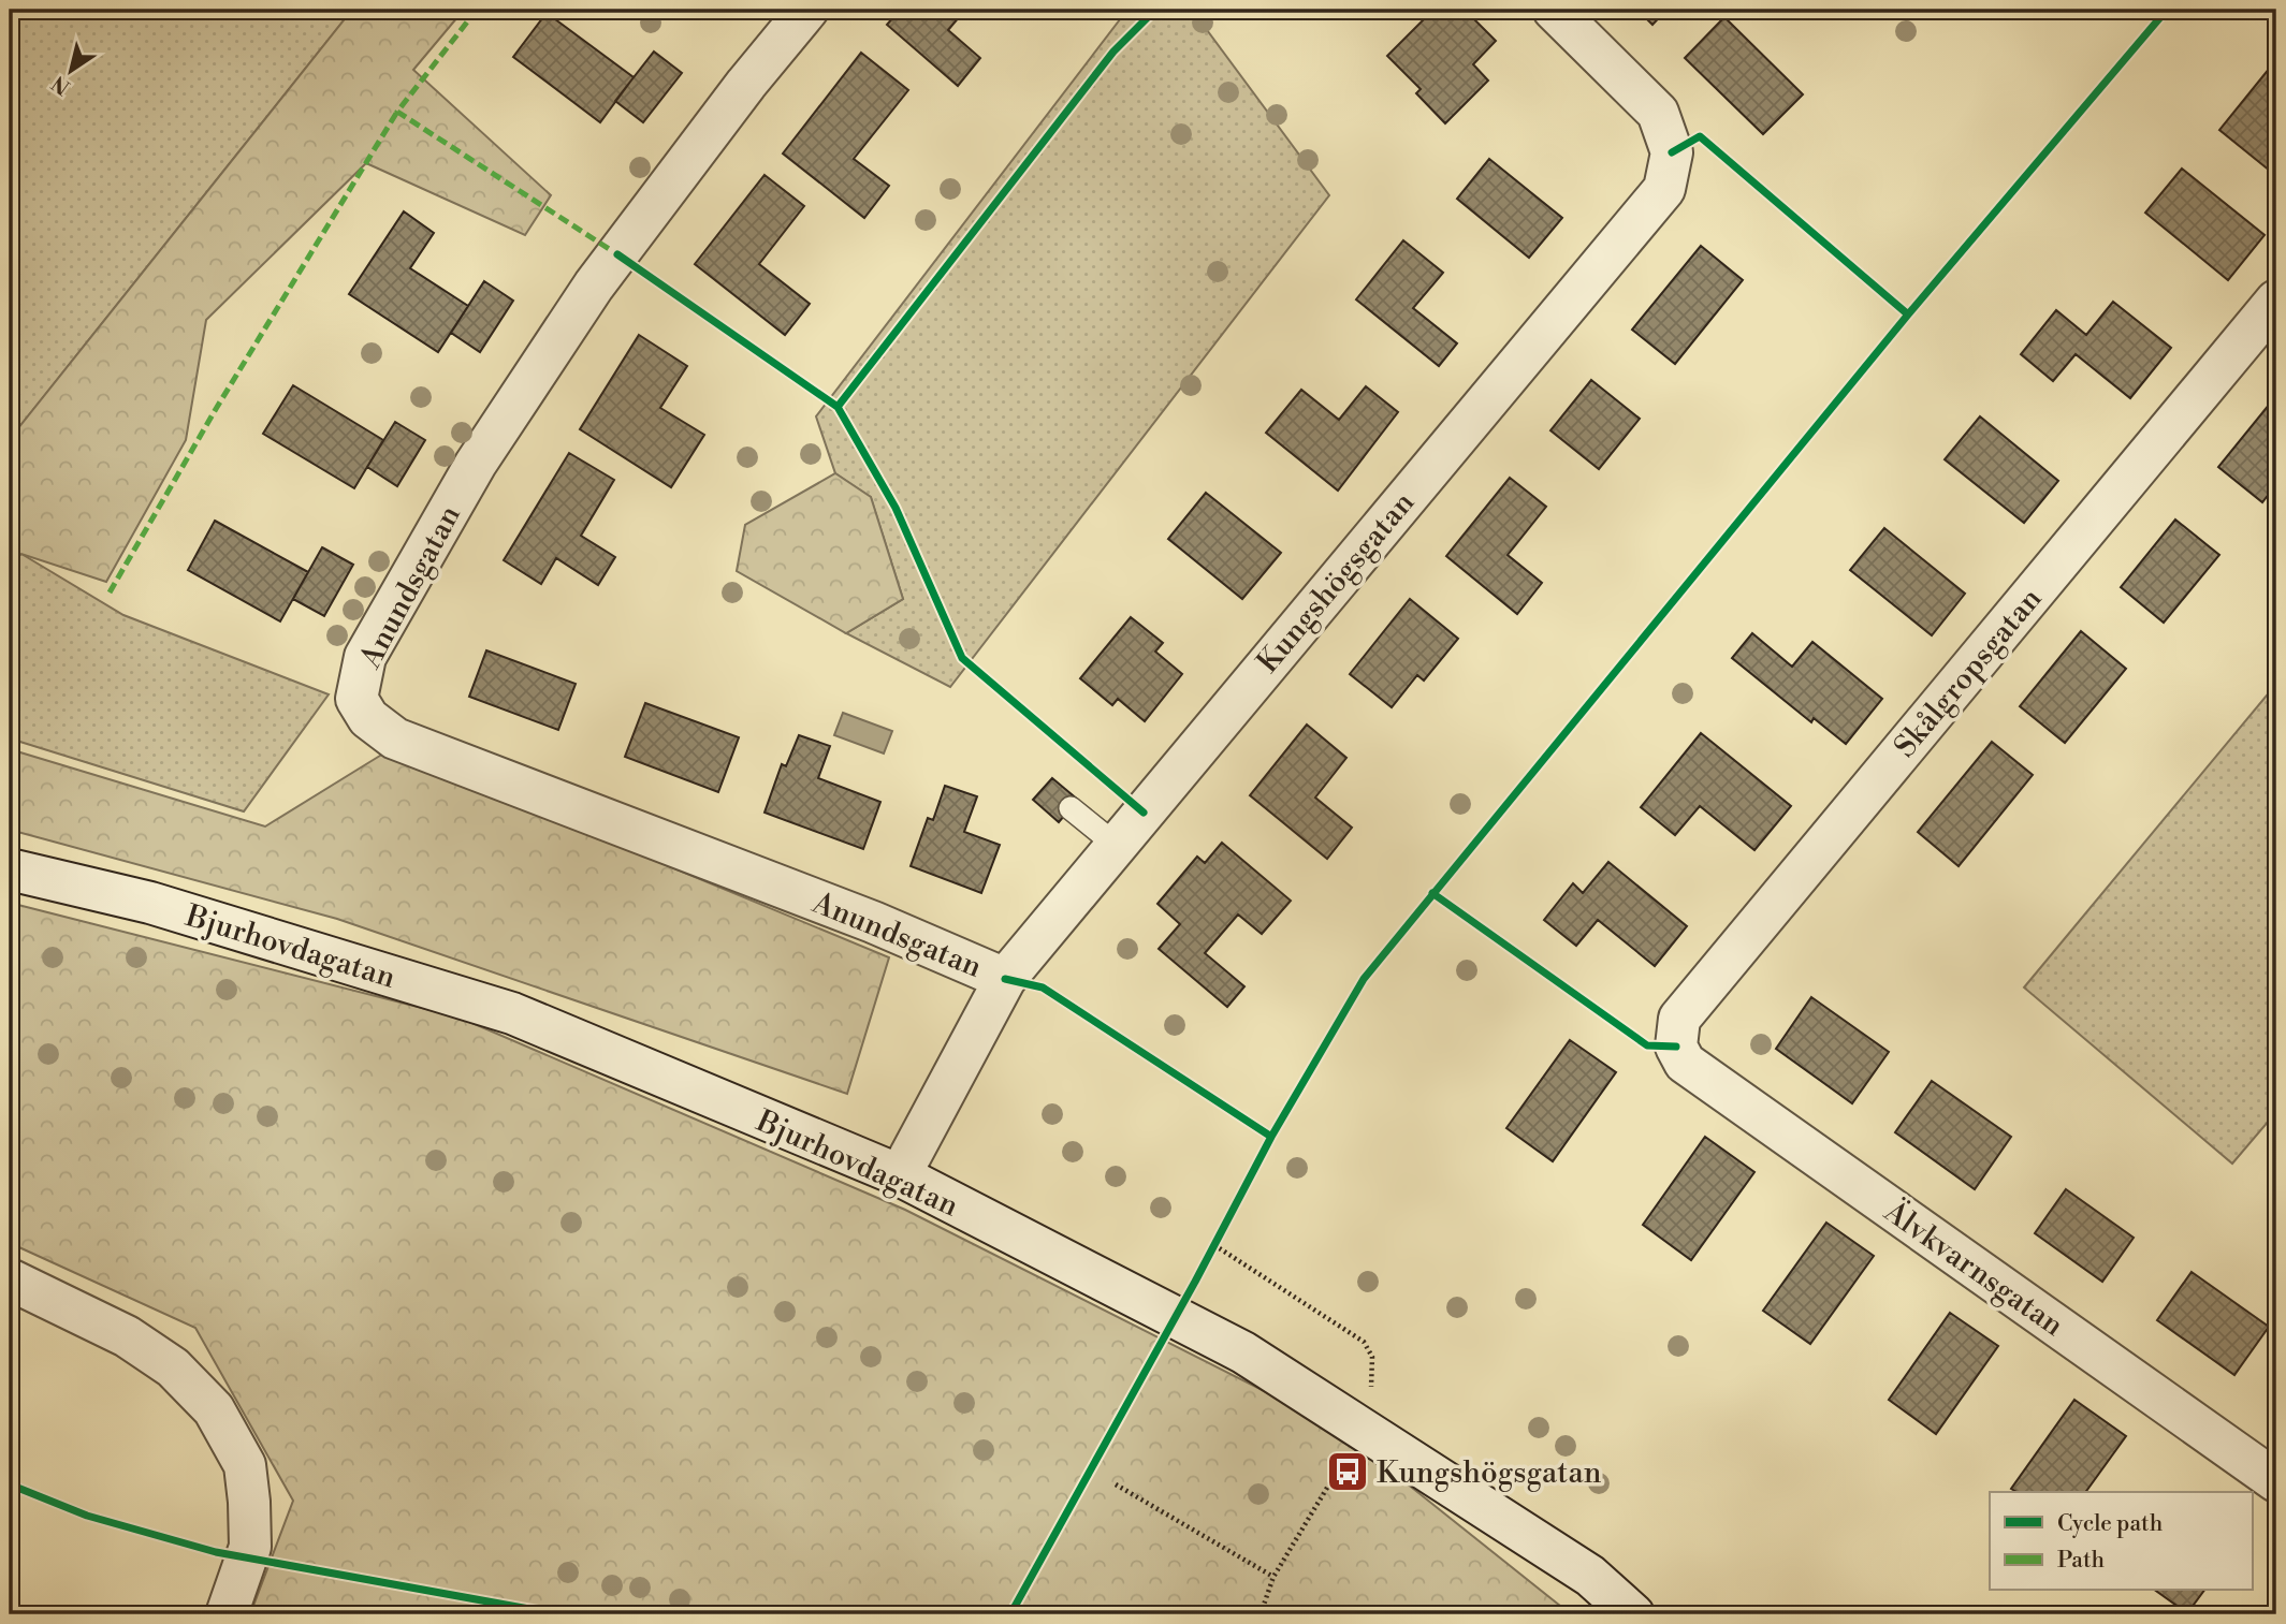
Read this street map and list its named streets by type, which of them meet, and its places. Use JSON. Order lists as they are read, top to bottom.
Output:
{
  "streets": {
    "street": [
      "Kungshögsgatan",
      "Anundsgatan",
      "Skålgropsgatan",
      "Bjurhovdagatan",
      "Älvkvarnsgatan"
    ]
  },
  "crossings": [
    ["Kungshögsgatan", "Anundsgatan"],
    ["Kungshögsgatan", "Bjurhovdagatan"],
    ["Skålgropsgatan", "Älvkvarnsgatan"]
  ],
  "places": {
    "bus stop": ["Kungshögsgatan"]
  },
  "legend": ["Cycle path", "Path"],
  "north": "bottom left"
}
